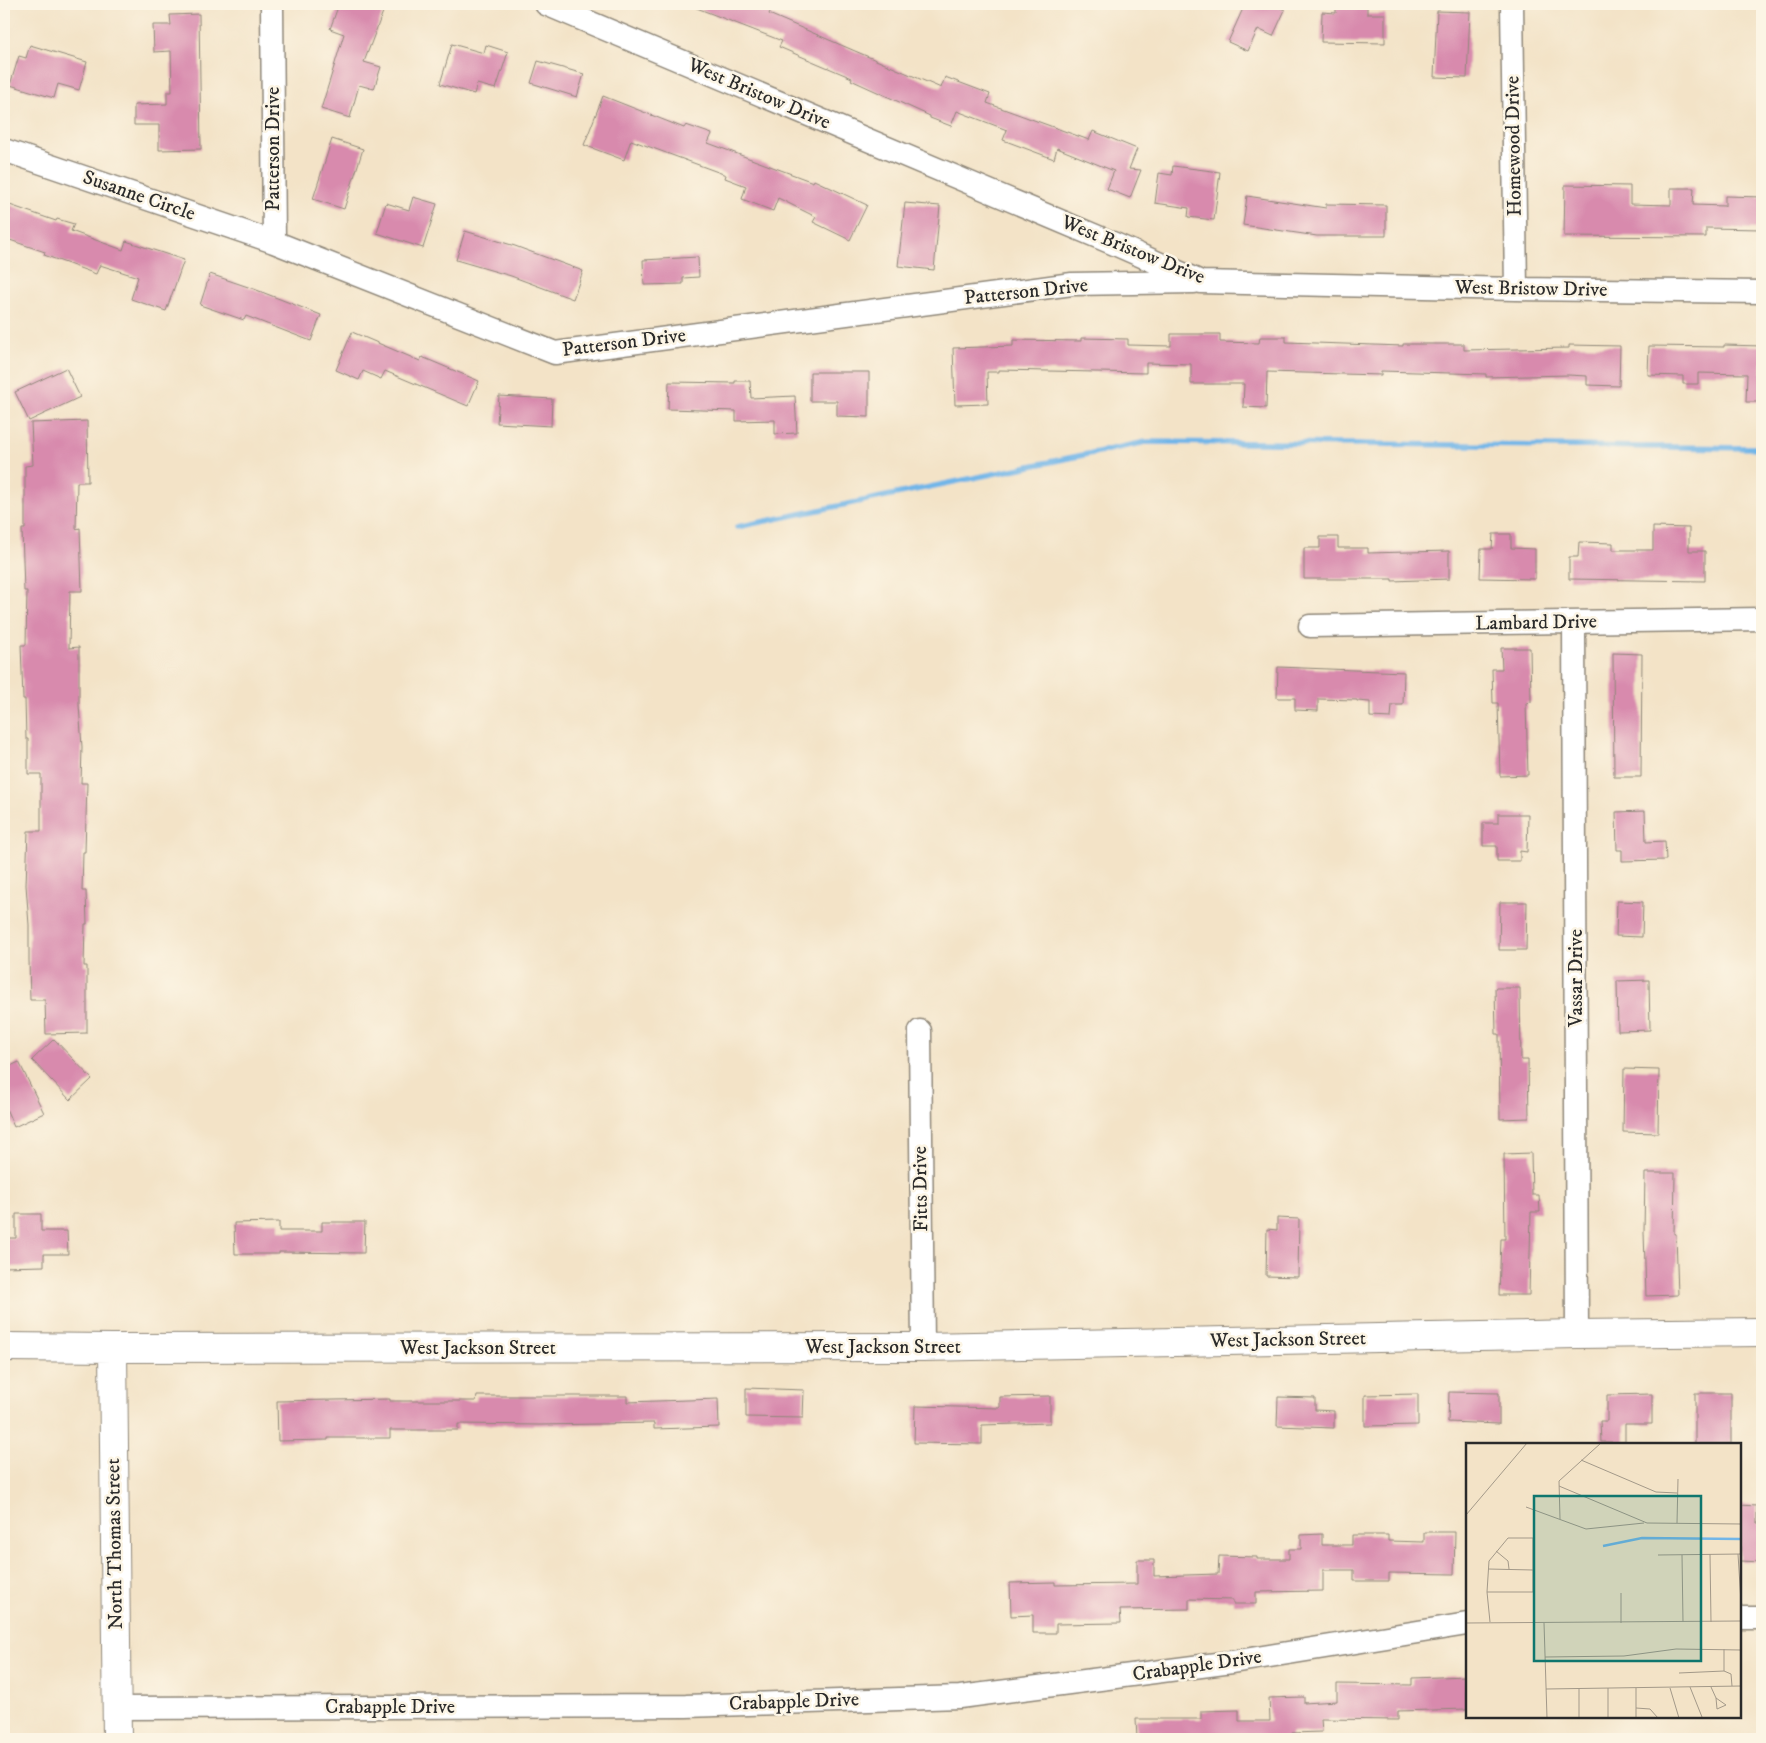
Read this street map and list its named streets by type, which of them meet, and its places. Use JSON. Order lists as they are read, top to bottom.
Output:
{
  "streets": {
    "street": [
      "West Bristow Drive",
      "Homewood Drive",
      "Patterson Drive",
      "Susanne Circle",
      "Lambard Drive",
      "Vassar Drive",
      "Fitts Drive",
      "West Jackson Street",
      "North Thomas Street",
      "Crabapple Drive"
    ]
  },
  "crossings": [
    ["West Bristow Drive", "Homewood Drive"],
    ["West Bristow Drive", "Patterson Drive"],
    ["Patterson Drive", "Susanne Circle"],
    ["Lambard Drive", "Vassar Drive"],
    ["Vassar Drive", "West Jackson Street"],
    ["Fitts Drive", "West Jackson Street"],
    ["West Jackson Street", "North Thomas Street"],
    ["North Thomas Street", "Crabapple Drive"]
  ]
}
